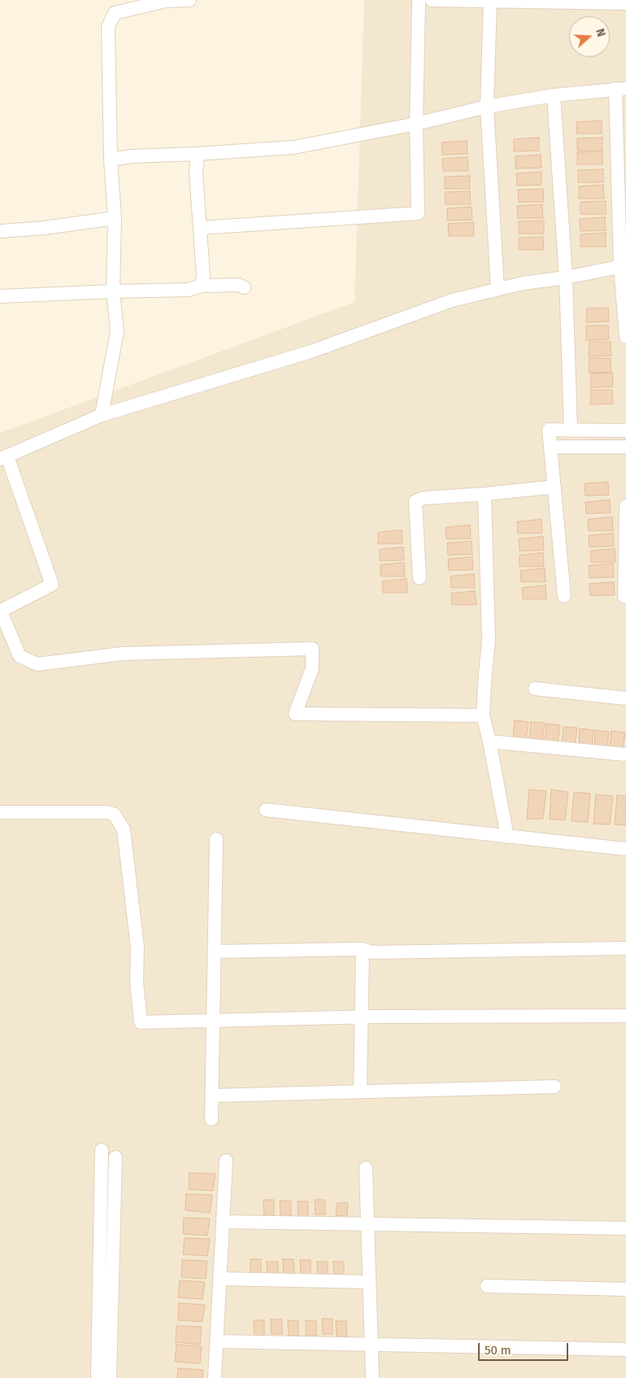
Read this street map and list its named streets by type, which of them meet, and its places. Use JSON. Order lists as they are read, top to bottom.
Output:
{
  "scale_bar": "50 m",
  "north": "right"
}
